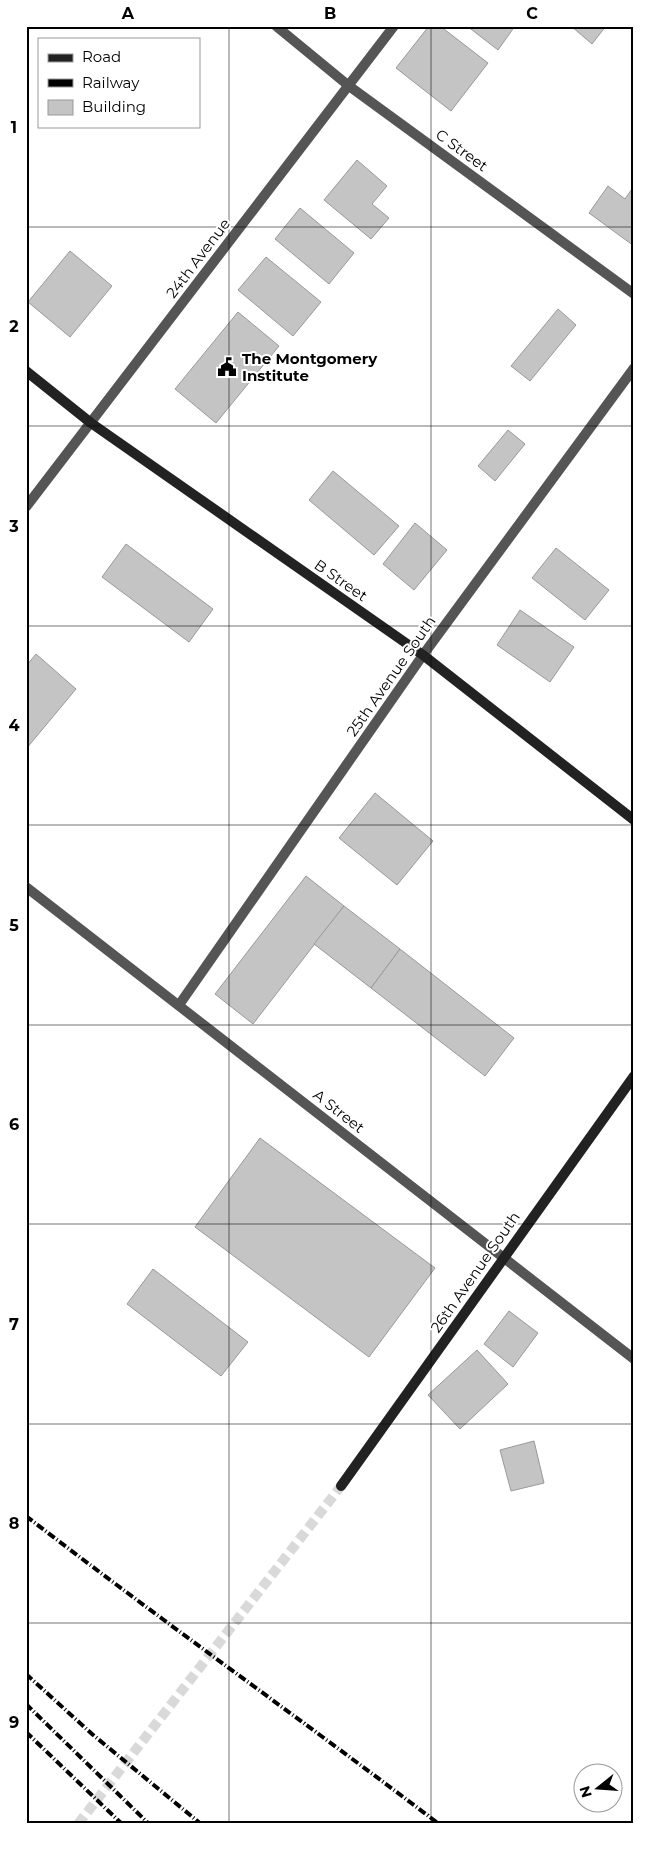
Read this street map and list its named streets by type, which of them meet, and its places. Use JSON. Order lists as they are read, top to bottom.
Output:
{
  "streets": {
    "street": [
      "C Street",
      "24th Avenue",
      "B Street",
      "25th Avenue South",
      "A Street",
      "26th Avenue South"
    ]
  },
  "crossings": [
    ["C Street", "24th Avenue"],
    ["24th Avenue", "B Street"],
    ["B Street", "25th Avenue South"],
    ["25th Avenue South", "A Street"],
    ["A Street", "26th Avenue South"]
  ],
  "places": {
    "public building": ["The Montgomery Institute"]
  },
  "legend": ["Road", "Railway", "Building"],
  "north": "left",
  "grid": {
    "columns": ["A", "B", "C"],
    "rows": [
      "1",
      "2",
      "3",
      "4",
      "5",
      "6",
      "7",
      "8",
      "9"
    ]
  }
}
